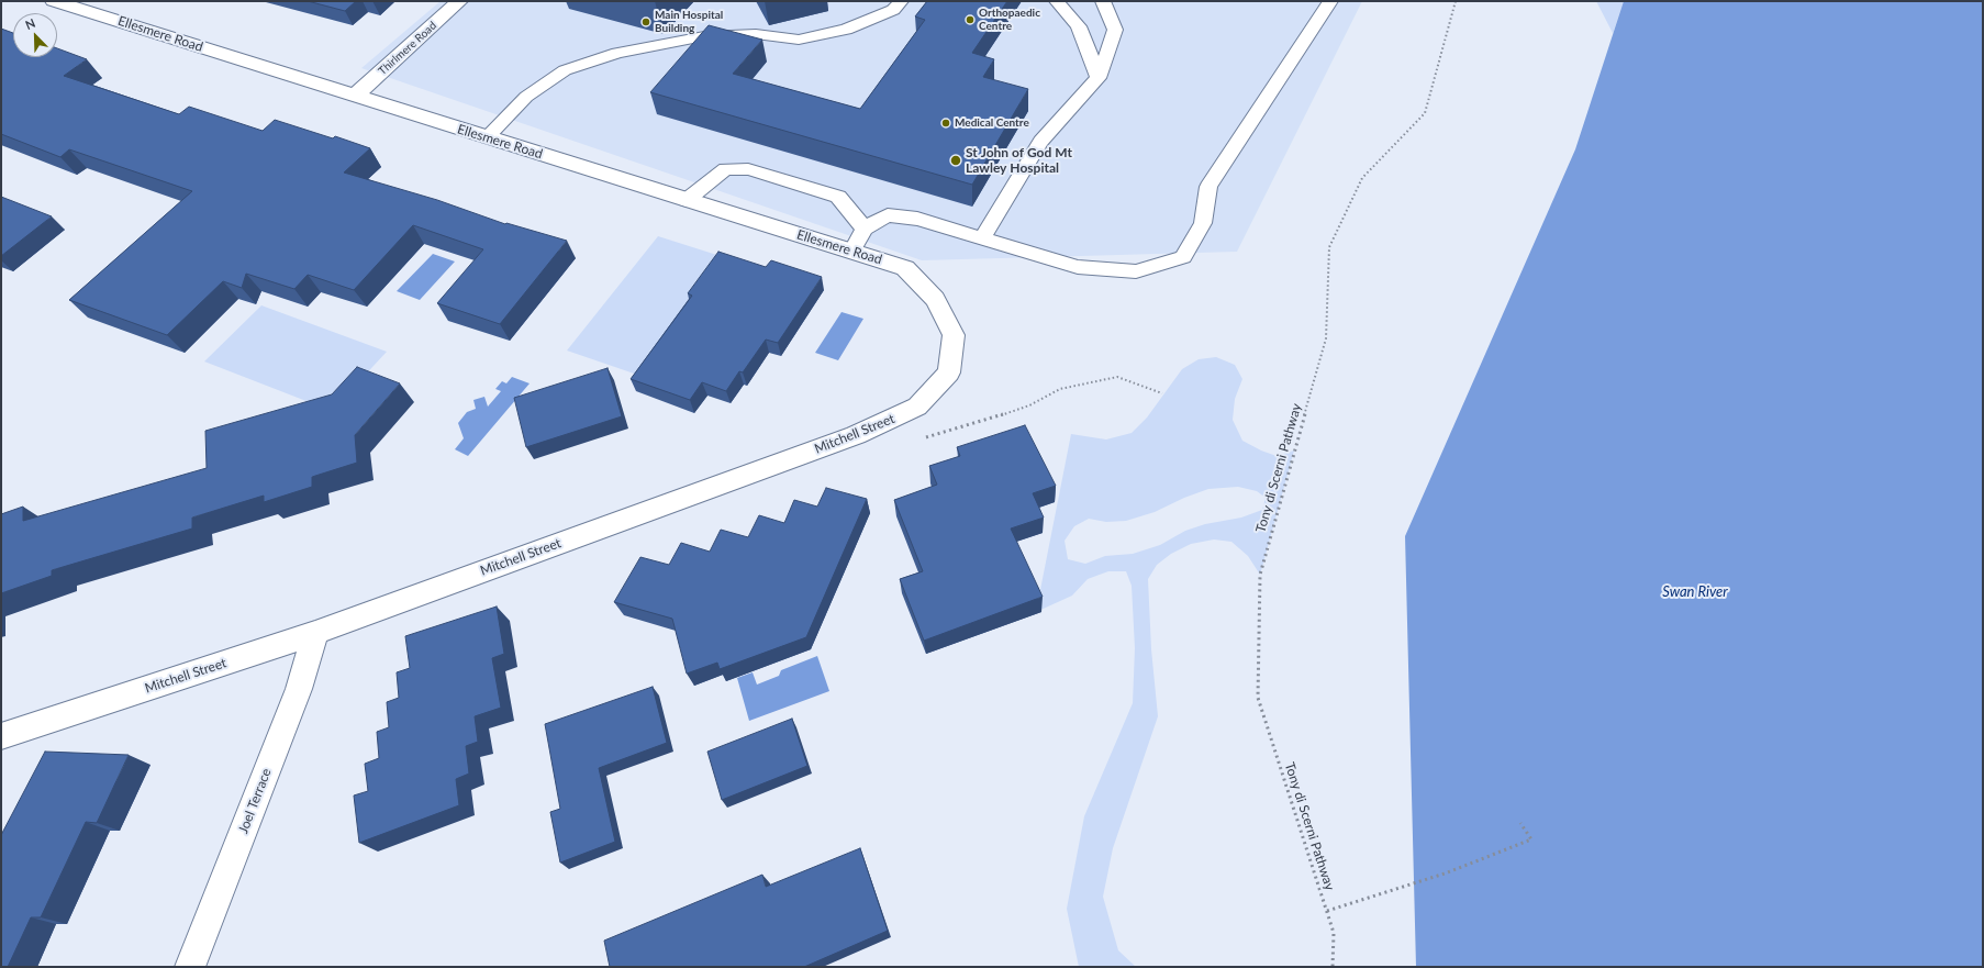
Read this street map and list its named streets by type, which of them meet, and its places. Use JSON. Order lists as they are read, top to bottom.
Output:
{
  "streets": {
    "street": [
      "Ellesmere Road",
      "Thirlmere Road",
      "Mitchell Street",
      "Joel Terrace"
    ],
    "path": ["Tony di Scerni Pathway"]
  },
  "crossings": [
    ["Ellesmere Road", "Thirlmere Road"],
    ["Ellesmere Road", "Mitchell Street"],
    ["Mitchell Street", "Joel Terrace"]
  ],
  "water": ["Swan River"],
  "places": [
    "Orthopaedic Centre",
    "Main Hospital Building",
    "Medical Centre",
    "St John of God Mt Lawley Hospital"
  ],
  "north": "top left"
}
